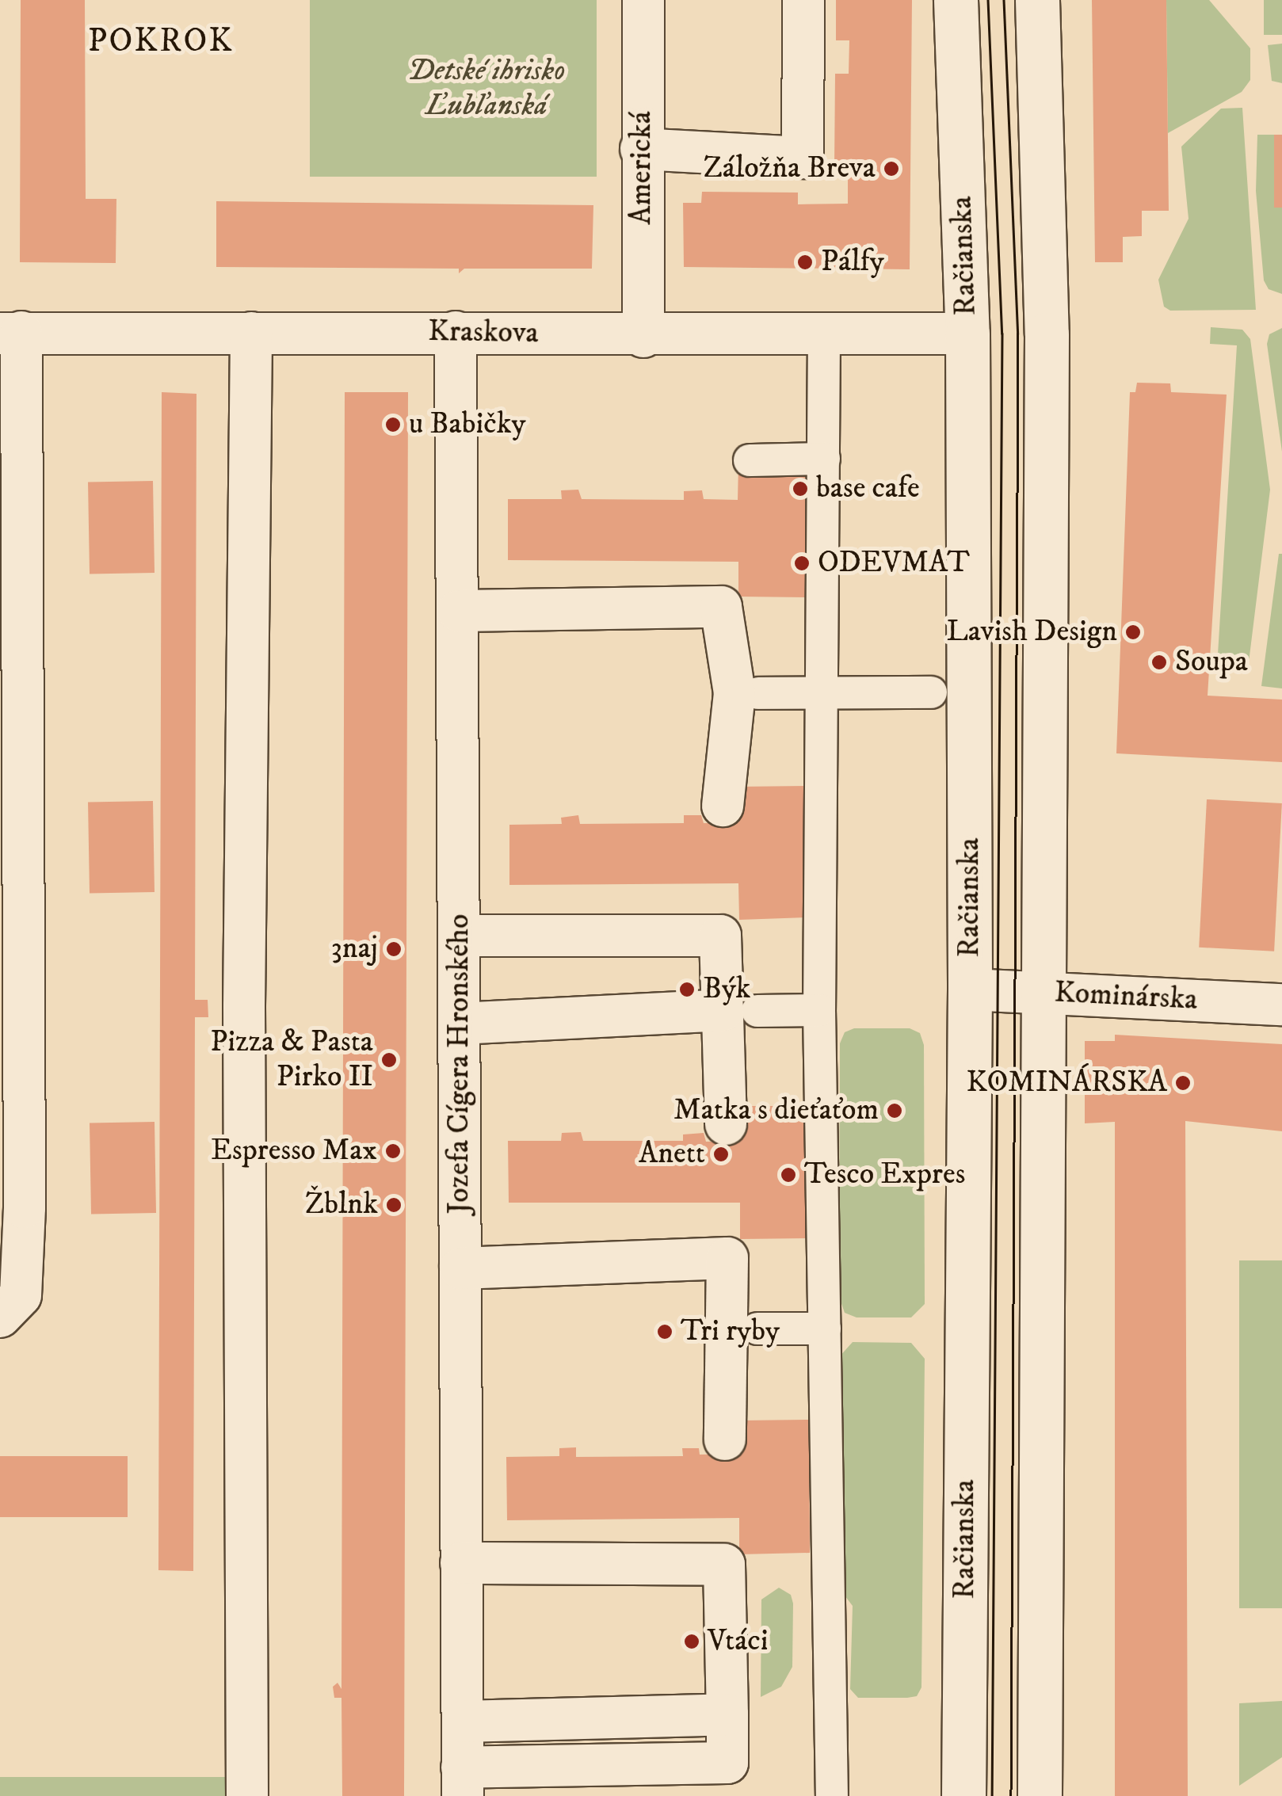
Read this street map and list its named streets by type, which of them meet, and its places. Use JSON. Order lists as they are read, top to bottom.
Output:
{
  "streets": {
    "main road": ["Račianska"],
    "street": [
      "Americká",
      "Kraskova",
      "Kominárska",
      "Jozefa Cígera Hronského"
    ]
  },
  "crossings": [
    ["Americká", "Kraskova"],
    ["Račianska", "Kraskova"],
    ["Račianska", "Kominárska"],
    ["Kraskova", "Jozefa Cígera Hronského"]
  ],
  "districts": ["POKROK"],
  "parks": ["Detské ihrisko Ľubľanská"],
  "places": [
    "Záložňa Breva",
    "Pálfy",
    "u Babičky",
    "base cafe",
    "ODEVMAT",
    "Lavish Design",
    "Soupa",
    "3naj",
    "Býk",
    "Pizza & Pasta Pirko II",
    "KOMINÁRSKA",
    "Matka s dieťaťom",
    "Espresso Max",
    "Anett",
    "Tesco Expres",
    "Žblnk",
    "Tri ryby",
    "Vtáci"
  ]
}
